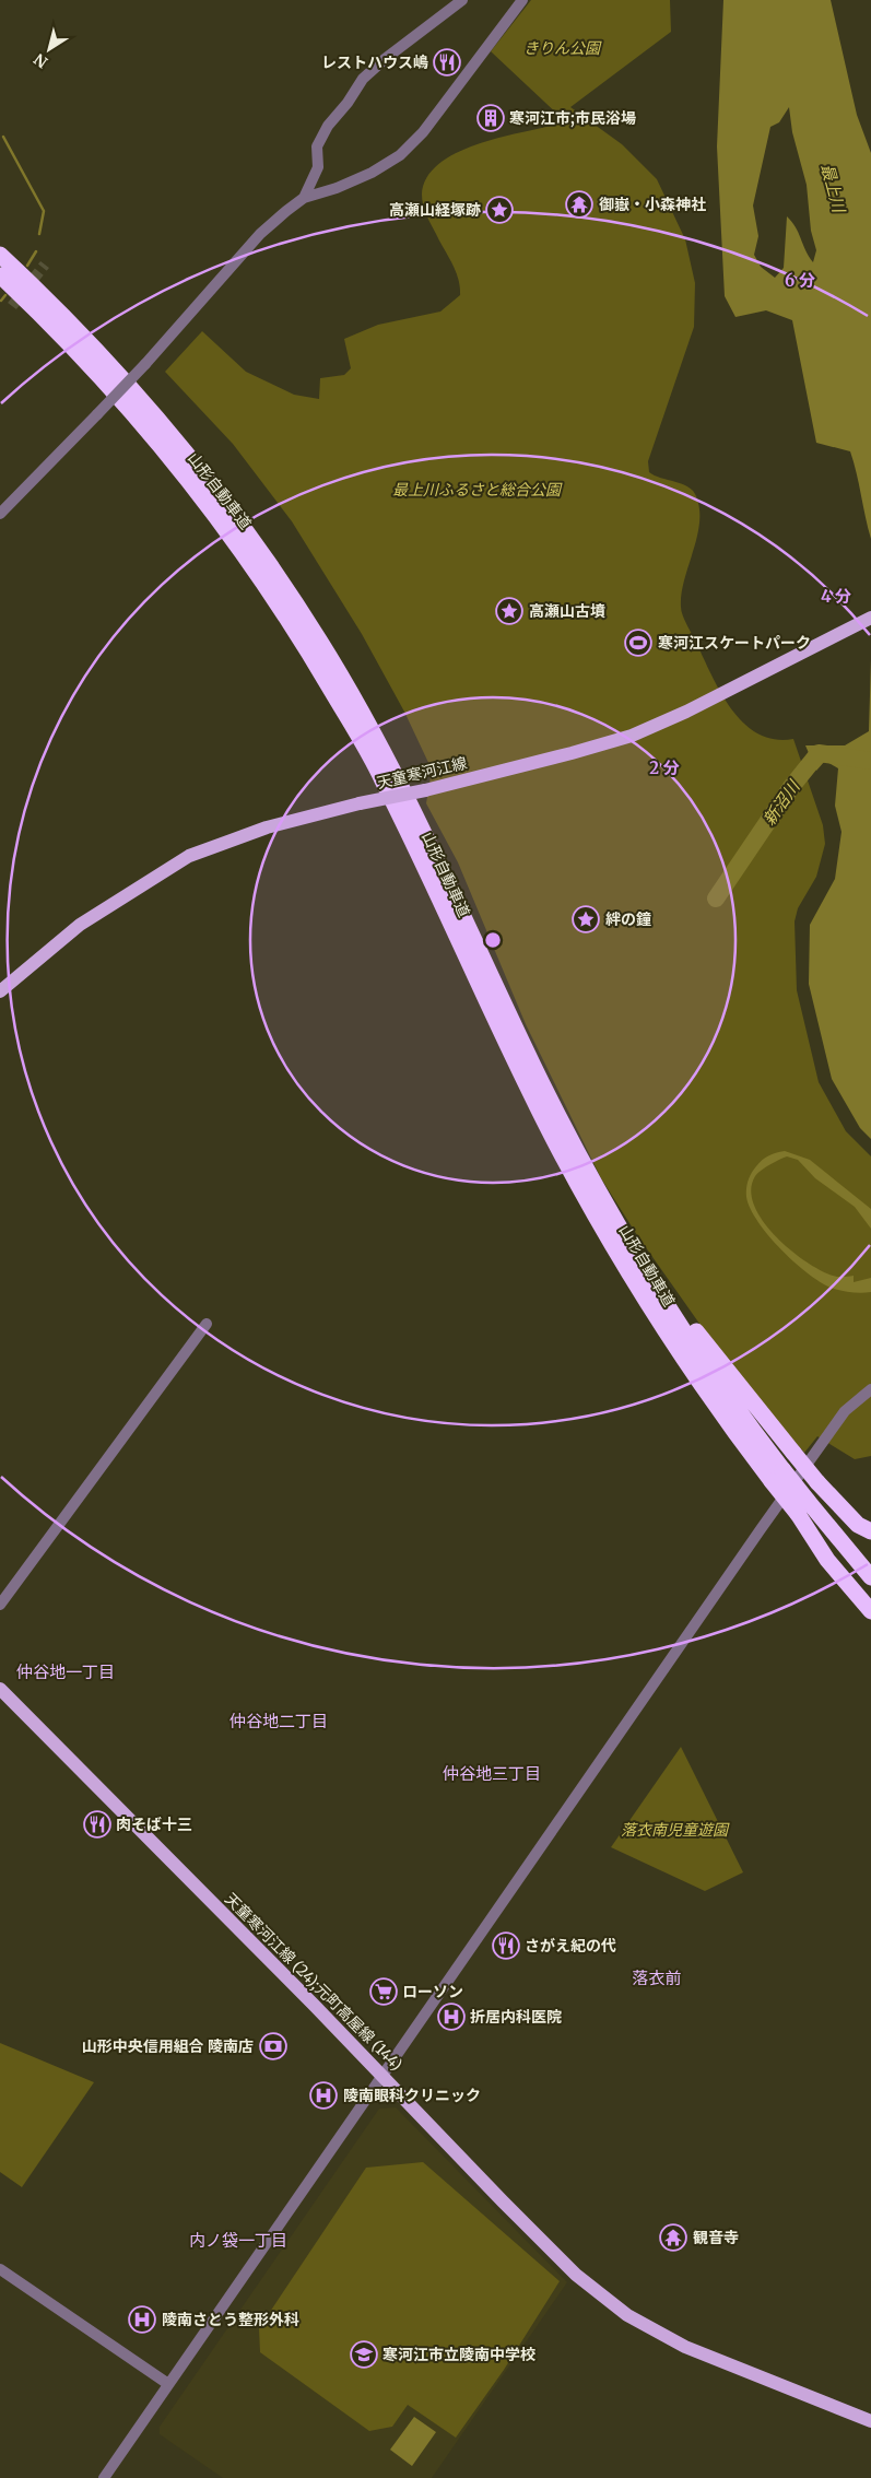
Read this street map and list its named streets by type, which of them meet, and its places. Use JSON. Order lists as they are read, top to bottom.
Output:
{
  "streets": {
    "highway": ["山形自動車道"],
    "main road": ["天童寒河江線", "天童寒河江線 (24);元町高屋線 (144)"]
  },
  "districts": [
    "仲谷地一丁目",
    "仲谷地二丁目",
    "仲谷地三丁目",
    "落衣前",
    "内ノ袋一丁目"
  ],
  "water": ["最上川", "新沼川"],
  "parks": ["きりん公園", "最上川ふるさと総合公園", "落衣南児童遊園"],
  "places": {
    "restaurant": ["レストハウス嶋", "肉そば十三", "さがえ紀の代"],
    "building": ["寒河江市;市民浴場"],
    "temple": ["御嶽・小森神社", "観音寺"],
    "place": ["高瀬山経塚跡", "高瀬山古墳", "絆の鐘"],
    "sports": ["寒河江スケートパーク"],
    "supermarket": ["ローソン"],
    "hospital": ["折居内科医院", "陵南眼科クリニック", "陵南さとう整形外科"],
    "bank": ["山形中央信用組合 陵南店"],
    "school or university": ["寒河江市立陵南中学校"]
  },
  "north": "bottom left",
  "rings": ["6 分", "4 分", "2 分"]
}
